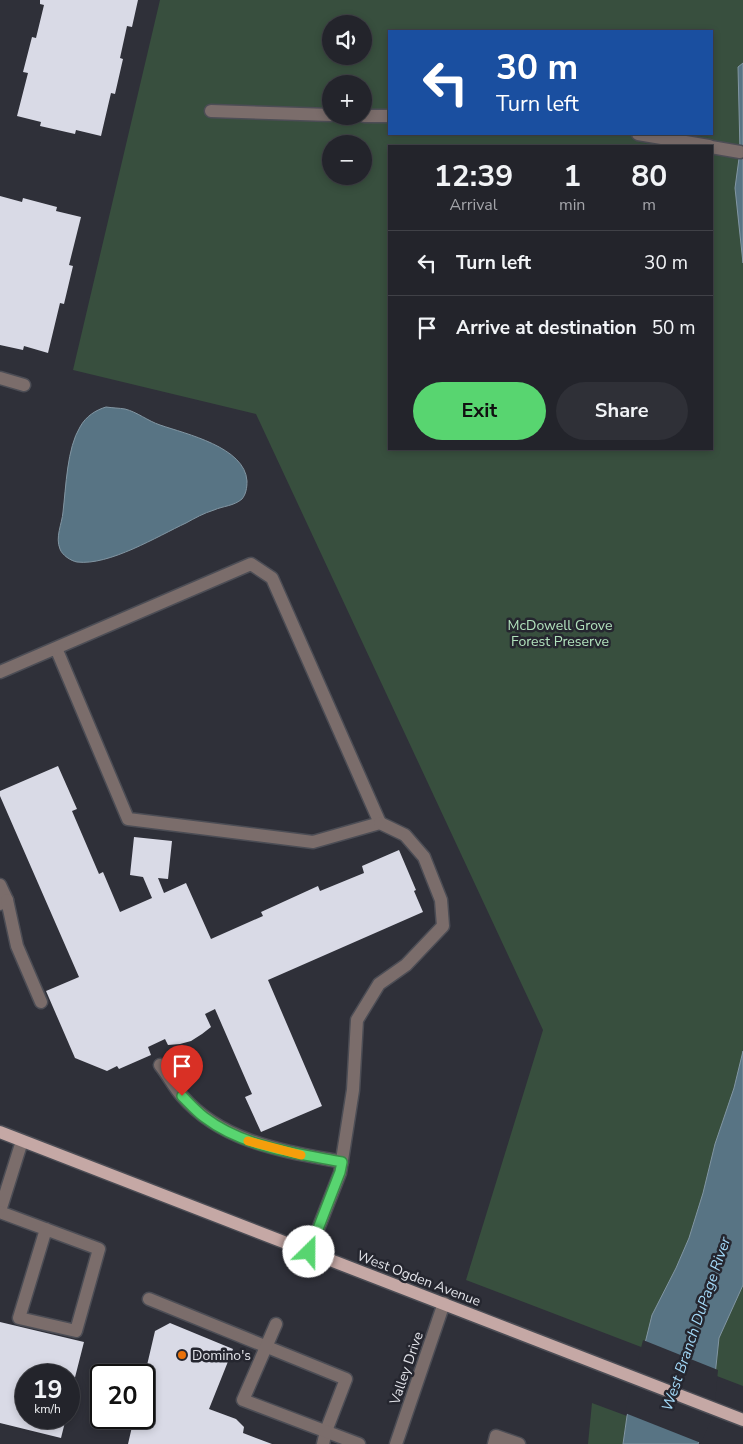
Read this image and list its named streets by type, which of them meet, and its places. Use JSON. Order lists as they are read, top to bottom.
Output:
{
  "streets": {
    "main road": ["West Ogden Avenue"],
    "street": ["Valley Drive"]
  },
  "crossings": [
    ["West Ogden Avenue", "Valley Drive"]
  ],
  "water": ["West Branch DuPage River"],
  "parks": ["McDowell Grove Forest Preserve"],
  "places": ["Domino's"],
  "page": {
    "map_buttons": ["+", "−"],
    "turn": ["30 m", "Turn left"],
    "eta": [
      "12:39",
      "Arrival",
      "1",
      "min",
      "80",
      "m"
    ],
    "list": [
      {
        "name": "Turn left",
        "value": "30 m"
      },
      {
        "name": "Arrive at destination",
        "value": "50 m"
      }
    ],
    "buttons": ["Exit", "Share"],
    "speed": "19 km/h",
    "limit": "20"
  }
}
